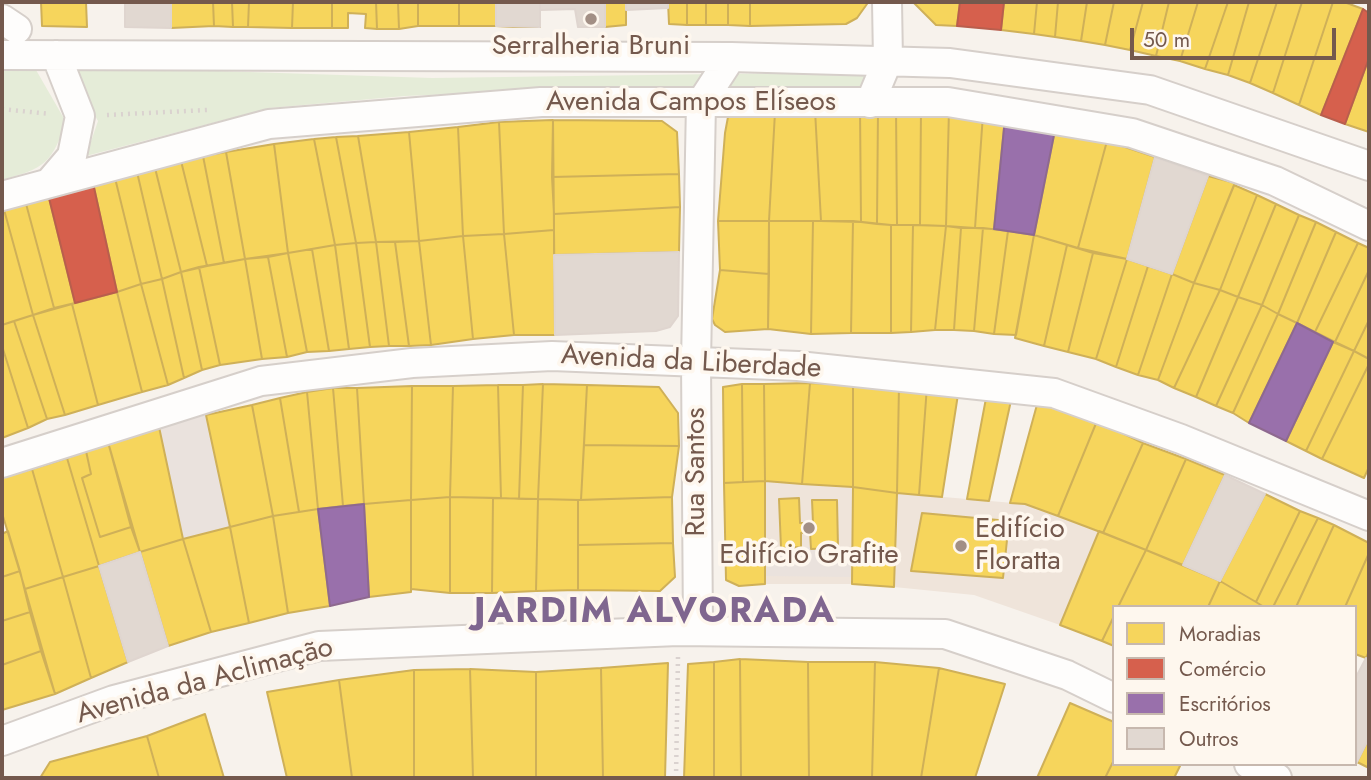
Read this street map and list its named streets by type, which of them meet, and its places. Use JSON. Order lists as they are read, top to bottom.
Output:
{
  "streets": {
    "street": [
      "Avenida Campos Elíseos",
      "Avenida da Liberdade",
      "Rua Santos",
      "Avenida da Aclimação"
    ]
  },
  "crossings": [
    ["Avenida Campos Elíseos", "Rua Santos"],
    ["Avenida da Liberdade", "Rua Santos"],
    ["Rua Santos", "Avenida da Aclimação"]
  ],
  "districts": ["JARDIM ALVORADA"],
  "places": ["Serralheria Bruni", "Edifício Grafite", "Edifício Floratta"],
  "legend": [
    "Moradias",
    "Comércio",
    "Escritórios",
    "Outros"
  ],
  "scale_bar": "50 m"
}
